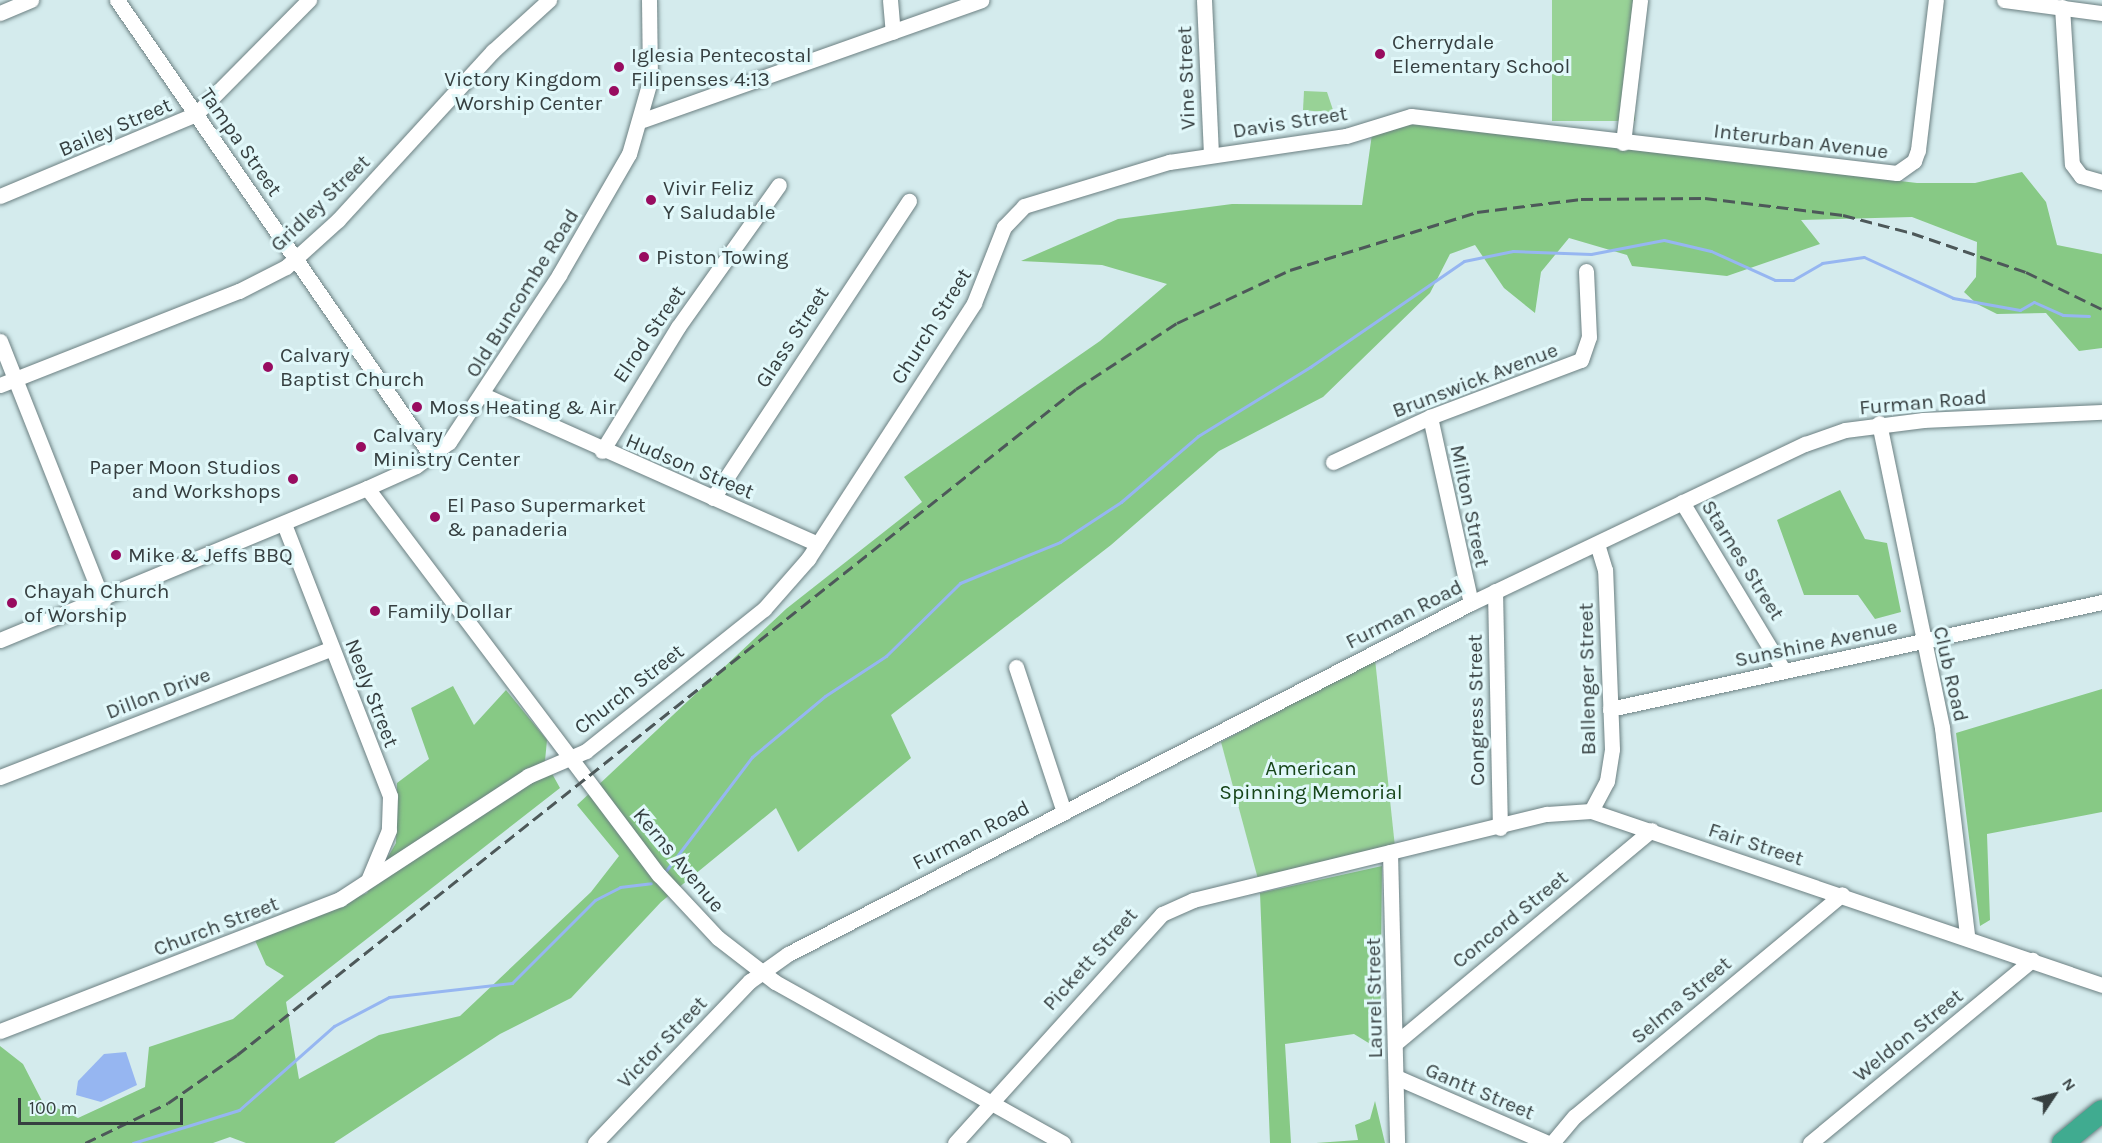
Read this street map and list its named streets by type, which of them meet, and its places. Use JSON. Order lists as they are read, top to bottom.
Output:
{
  "streets": {
    "street": [
      "Vine Street",
      "Davis Street",
      "Bailey Street",
      "Interurban Avenue",
      "Tampa Street",
      "Gridley Street",
      "Old Buncombe Road",
      "Church Street",
      "Elrod Street",
      "Glass Street",
      "Brunswick Avenue",
      "Furman Road",
      "Hudson Street",
      "Milton Street",
      "Starnes Street",
      "Sunshine Avenue",
      "Club Road",
      "Ballenger Street",
      "Dillon Drive",
      "Neely Street",
      "Congress Street",
      "Fair Street",
      "Kerns Avenue",
      "Concord Street",
      "Pickett Street",
      "Laurel Street",
      "Selma Street",
      "Weldon Street",
      "Victor Street",
      "Gantt Street"
    ]
  },
  "crossings": [
    ["Vine Street", "Davis Street"],
    ["Davis Street", "Interurban Avenue"],
    ["Davis Street", "Church Street"],
    ["Bailey Street", "Tampa Street"],
    ["Tampa Street", "Gridley Street"],
    ["Tampa Street", "Old Buncombe Road"],
    ["Old Buncombe Road", "Hudson Street"],
    ["Old Buncombe Road", "Neely Street"],
    ["Old Buncombe Road", "Kerns Avenue"],
    ["Church Street", "Hudson Street"],
    ["Church Street", "Neely Street"],
    ["Church Street", "Kerns Avenue"],
    ["Elrod Street", "Hudson Street"],
    ["Glass Street", "Hudson Street"],
    ["Brunswick Avenue", "Milton Street"],
    ["Furman Road", "Milton Street"],
    ["Furman Road", "Starnes Street"],
    ["Furman Road", "Club Road"],
    ["Furman Road", "Ballenger Street"],
    ["Furman Road", "Congress Street"],
    ["Furman Road", "Kerns Avenue"],
    ["Furman Road", "Victor Street"],
    ["Starnes Street", "Sunshine Avenue"],
    ["Sunshine Avenue", "Club Road"],
    ["Sunshine Avenue", "Ballenger Street"],
    ["Club Road", "Fair Street"],
    ["Ballenger Street", "Fair Street"],
    ["Dillon Drive", "Neely Street"],
    ["Congress Street", "Fair Street"],
    ["Fair Street", "Concord Street"],
    ["Fair Street", "Pickett Street"],
    ["Fair Street", "Laurel Street"],
    ["Fair Street", "Selma Street"],
    ["Fair Street", "Weldon Street"],
    ["Kerns Avenue", "Pickett Street"],
    ["Kerns Avenue", "Victor Street"],
    ["Concord Street", "Laurel Street"],
    ["Pickett Street", "Laurel Street"],
    ["Laurel Street", "Gantt Street"],
    ["Selma Street", "Gantt Street"]
  ],
  "parks": ["American Spinning Memorial"],
  "places": [
    "Cherrydale Elementary School",
    "Iglesia Pentecostal Filipenses 4:13",
    "Victory Kingdom Worship Center",
    "Vivir Feliz Y Saludable",
    "Piston Towing",
    "Calvary Baptist Church",
    "Moss Heating & Air",
    "Calvary Ministry Center",
    "Paper Moon Studios and Workshops",
    "El Paso Supermarket & panaderia",
    "Mike & Jeffs BBQ",
    "Chayah Church of Worship",
    "Family Dollar"
  ],
  "scale_bar": "100 m",
  "north": "top right"
}
